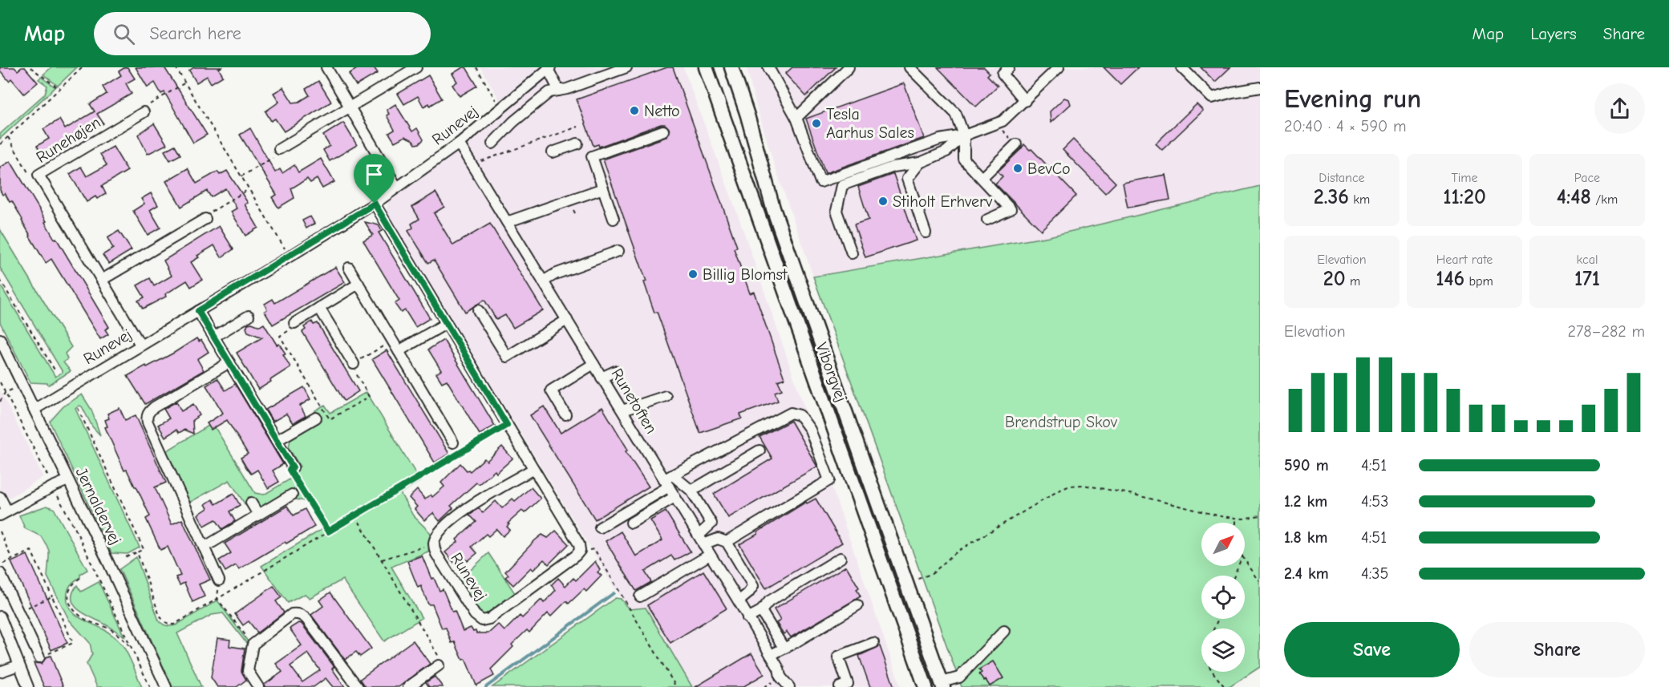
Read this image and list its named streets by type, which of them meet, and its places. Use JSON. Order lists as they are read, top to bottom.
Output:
{
  "streets": {
    "main road": ["Viborgvej"],
    "street": [
      "Runevej",
      "Runehøjen",
      "Runetoften",
      "Jernaldervej"
    ]
  },
  "crossings": [
    ["Runevej", "Runehøjen"],
    ["Runevej", "Runetoften"],
    ["Runevej", "Jernaldervej"]
  ],
  "parks": ["Brendstrup Skov"],
  "places": [
    "Netto",
    "Tesla Aarhus Sales",
    "BevCo",
    "Stiholt Erhverv",
    "Billig Blomst"
  ],
  "north": "top right",
  "page": {
    "header": "Map",
    "search": "Search here",
    "nav": ["Map", "Layers", "Share"],
    "heading": ["Evening run", "20:40 · 4 × 590 m"],
    "stats": [
      ["Distance", "2.36 km"],
      ["Time", "11:20"],
      ["Pace", "4:48 /km"],
      ["Elevation", "20 m"],
      ["Heart rate", "146 bpm"],
      ["kcal", "171"]
    ],
    "chart": ["Elevation", "278–282 m"],
    "list": [
      {
        "name": "590 m",
        "note": "4:51"
      },
      {
        "name": "1.2 km",
        "note": "4:53"
      },
      {
        "name": "1.8 km",
        "note": "4:51"
      },
      {
        "name": "2.4 km",
        "note": "4:35"
      }
    ],
    "buttons": ["Save", "Share"]
  }
}
